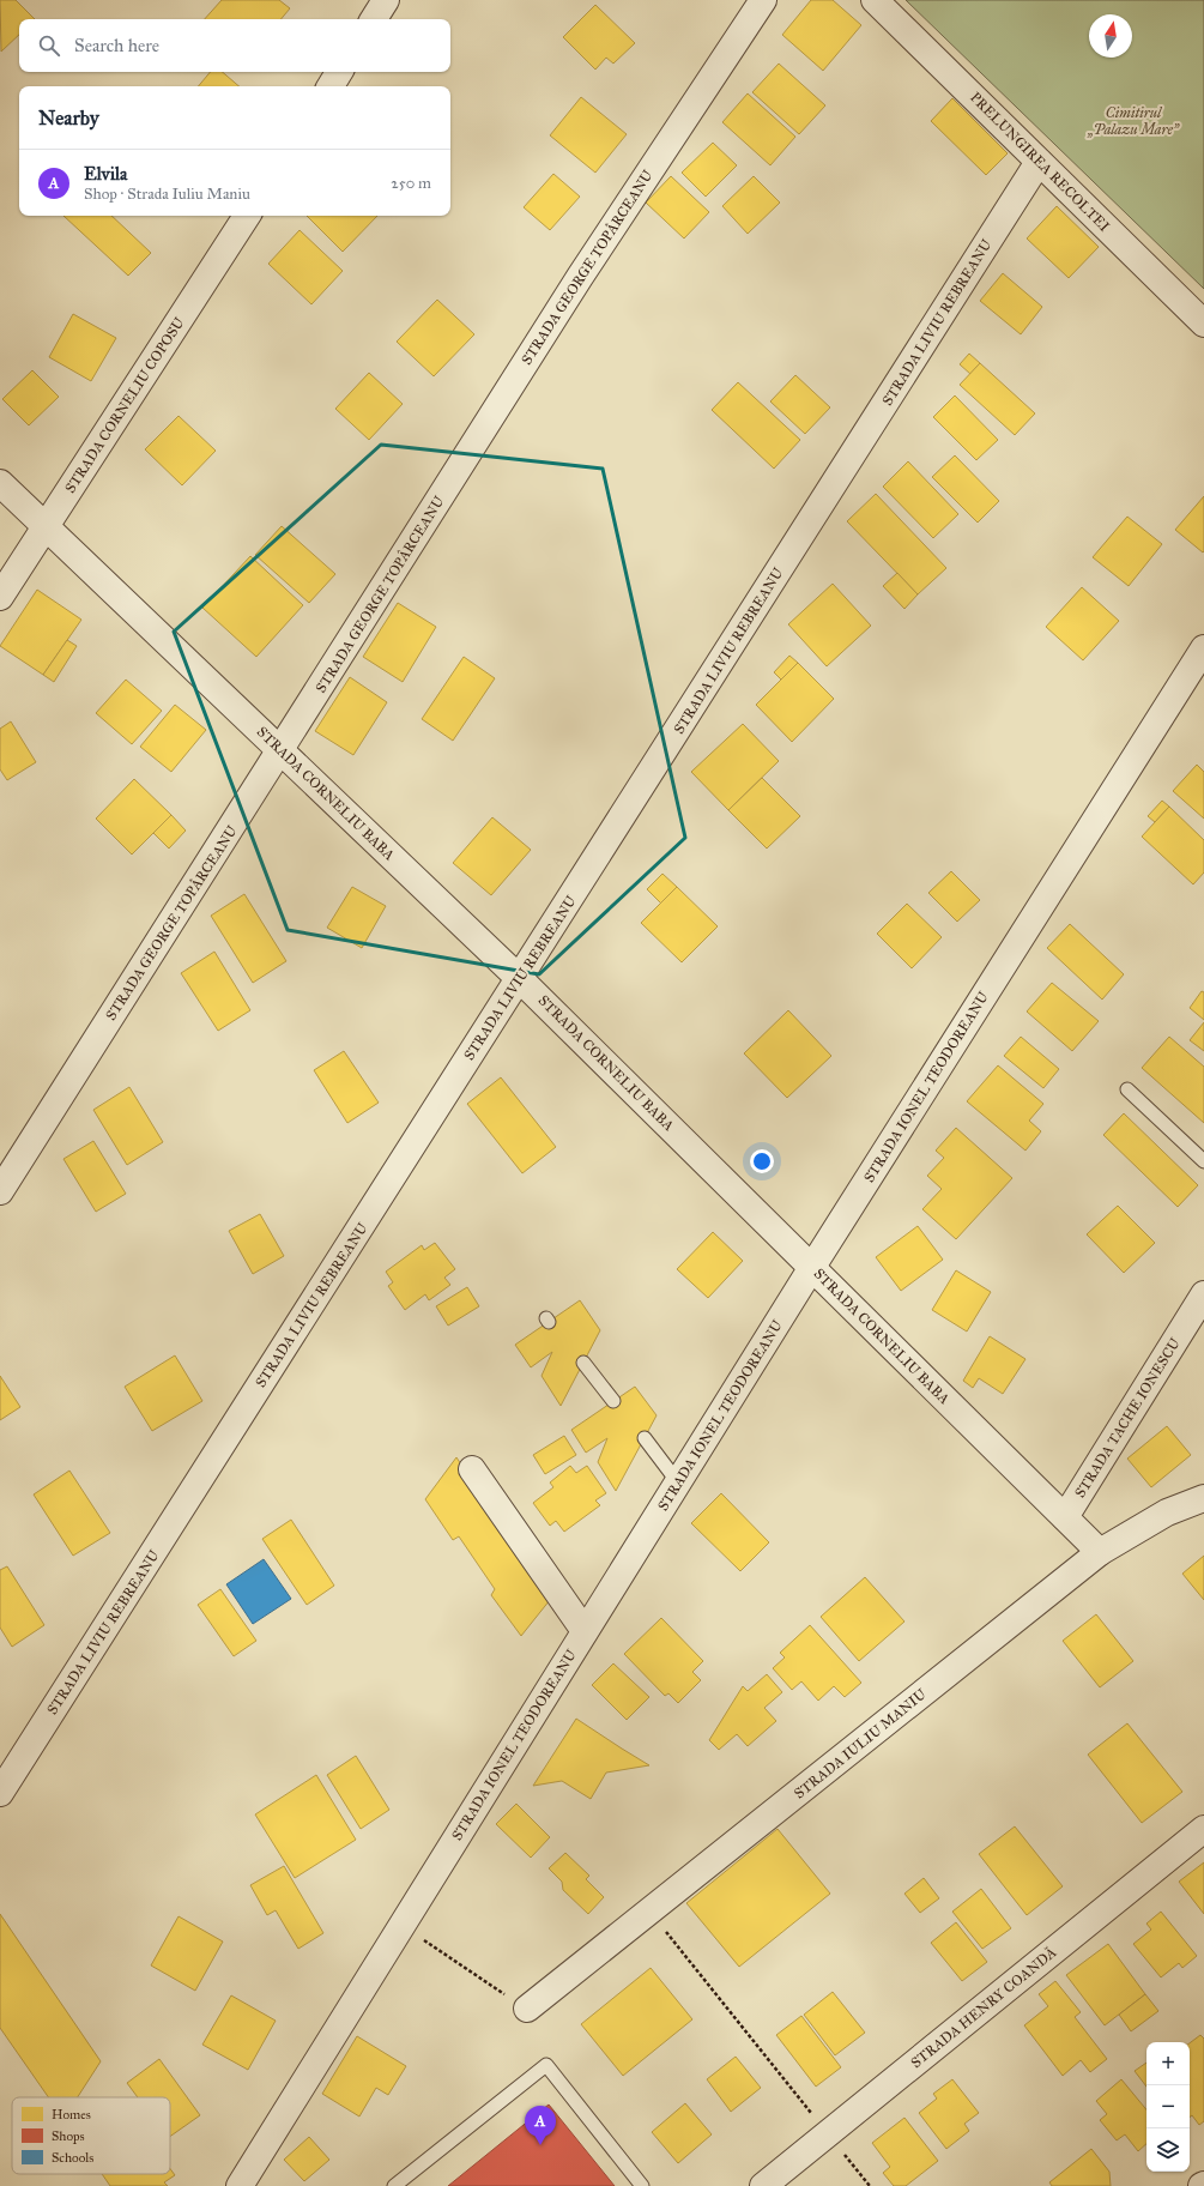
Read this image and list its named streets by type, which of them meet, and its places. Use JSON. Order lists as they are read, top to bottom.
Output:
{
  "streets": {
    "street": [
      "PRELUNGIREA RECOLTEI",
      "STRADA GEORGE TOPÂRCEANU",
      "STRADA LIVIU REBREANU",
      "STRADA CORNELIU COPOSU",
      "STRADA CORNELIU BABA",
      "STRADA IONEL TEODOREANU",
      "STRADA TACHE IONESCU",
      "STRADA IULIU MANIU",
      "STRADA HENRY COANDĂ"
    ]
  },
  "crossings": [
    ["PRELUNGIREA RECOLTEI", "STRADA LIVIU REBREANU"],
    ["STRADA GEORGE TOPÂRCEANU", "STRADA CORNELIU BABA"],
    ["STRADA LIVIU REBREANU", "STRADA CORNELIU BABA"],
    ["STRADA CORNELIU COPOSU", "STRADA CORNELIU BABA"],
    ["STRADA CORNELIU BABA", "STRADA IONEL TEODOREANU"],
    ["STRADA CORNELIU BABA", "STRADA TACHE IONESCU"],
    ["STRADA CORNELIU BABA", "STRADA IULIU MANIU"]
  ],
  "parks": ["Cimitirul „Palazu Mare”"],
  "legend": ["Homes", "Shops", "Schools"],
  "north": "top",
  "page": {
    "search": "Search here",
    "heading": "Nearby",
    "list": [
      {
        "mark": "A",
        "name": "Elvila",
        "note": "Shop · Strada Iuliu Maniu",
        "value": "250 m"
      }
    ],
    "map_buttons": ["+", "−"],
    "pins": "A"
  }
}
